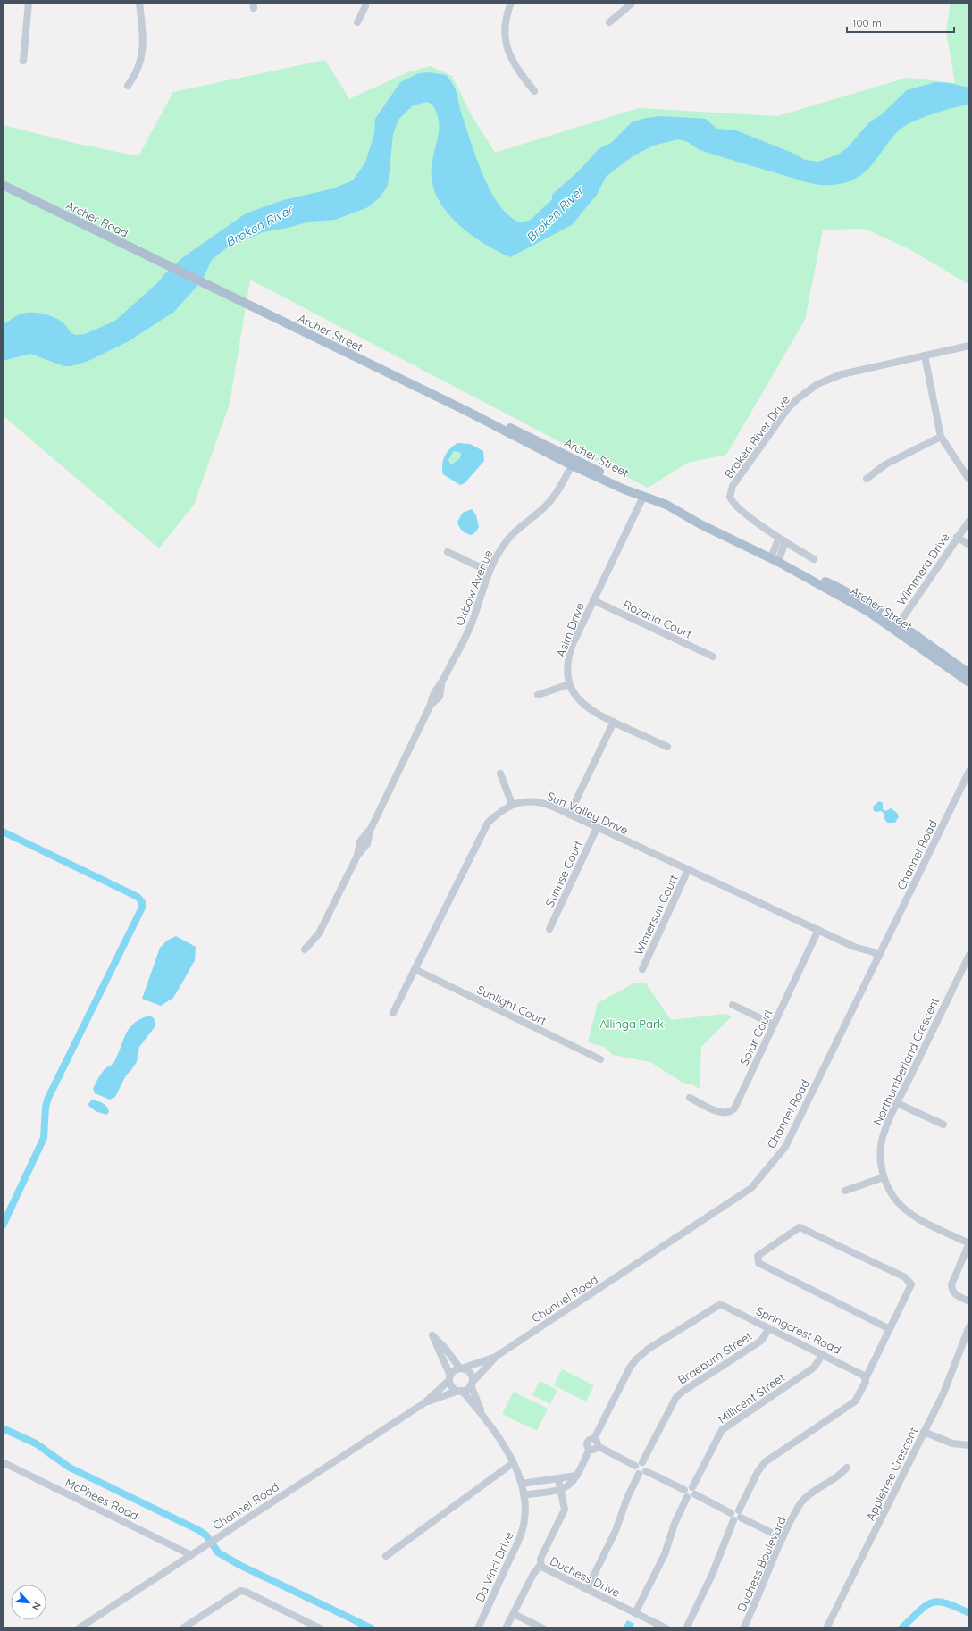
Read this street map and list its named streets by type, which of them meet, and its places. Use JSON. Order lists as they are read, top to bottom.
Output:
{
  "streets": {
    "main road": ["Archer Road", "Archer Street"],
    "street": [
      "Broken River Drive",
      "Wimmera Drive",
      "Oxbow Avenue",
      "Rozaria Court",
      "Asim Drive",
      "Sun Valley Drive",
      "Channel Road",
      "Sunrise Court",
      "Wintersun Court",
      "Sunlight Court",
      "Solar Court",
      "Northumberland Crescent",
      "Springcrest Road",
      "Braeburn Street",
      "Millicent Street",
      "Appletree Crescent",
      "McPhees Road",
      "Duchess Boulevard",
      "Da Vinci Drive",
      "Duchess Drive"
    ]
  },
  "crossings": [
    ["Archer Road", "Archer Street"],
    ["Archer Street", "Wimmera Drive"],
    ["Archer Street", "Oxbow Avenue"],
    ["Archer Street", "Asim Drive"],
    ["Rozaria Court", "Asim Drive"],
    ["Sun Valley Drive", "Channel Road"],
    ["Sun Valley Drive", "Sunrise Court"],
    ["Sun Valley Drive", "Wintersun Court"],
    ["Sun Valley Drive", "Sunlight Court"],
    ["Sun Valley Drive", "Solar Court"],
    ["Channel Road", "McPhees Road"],
    ["Channel Road", "Da Vinci Drive"],
    ["Springcrest Road", "Braeburn Street"],
    ["Springcrest Road", "Millicent Street"]
  ],
  "water": ["Broken River"],
  "parks": ["Allinga Park"],
  "scale_bar": "100 m",
  "north": "bottom right"
}
